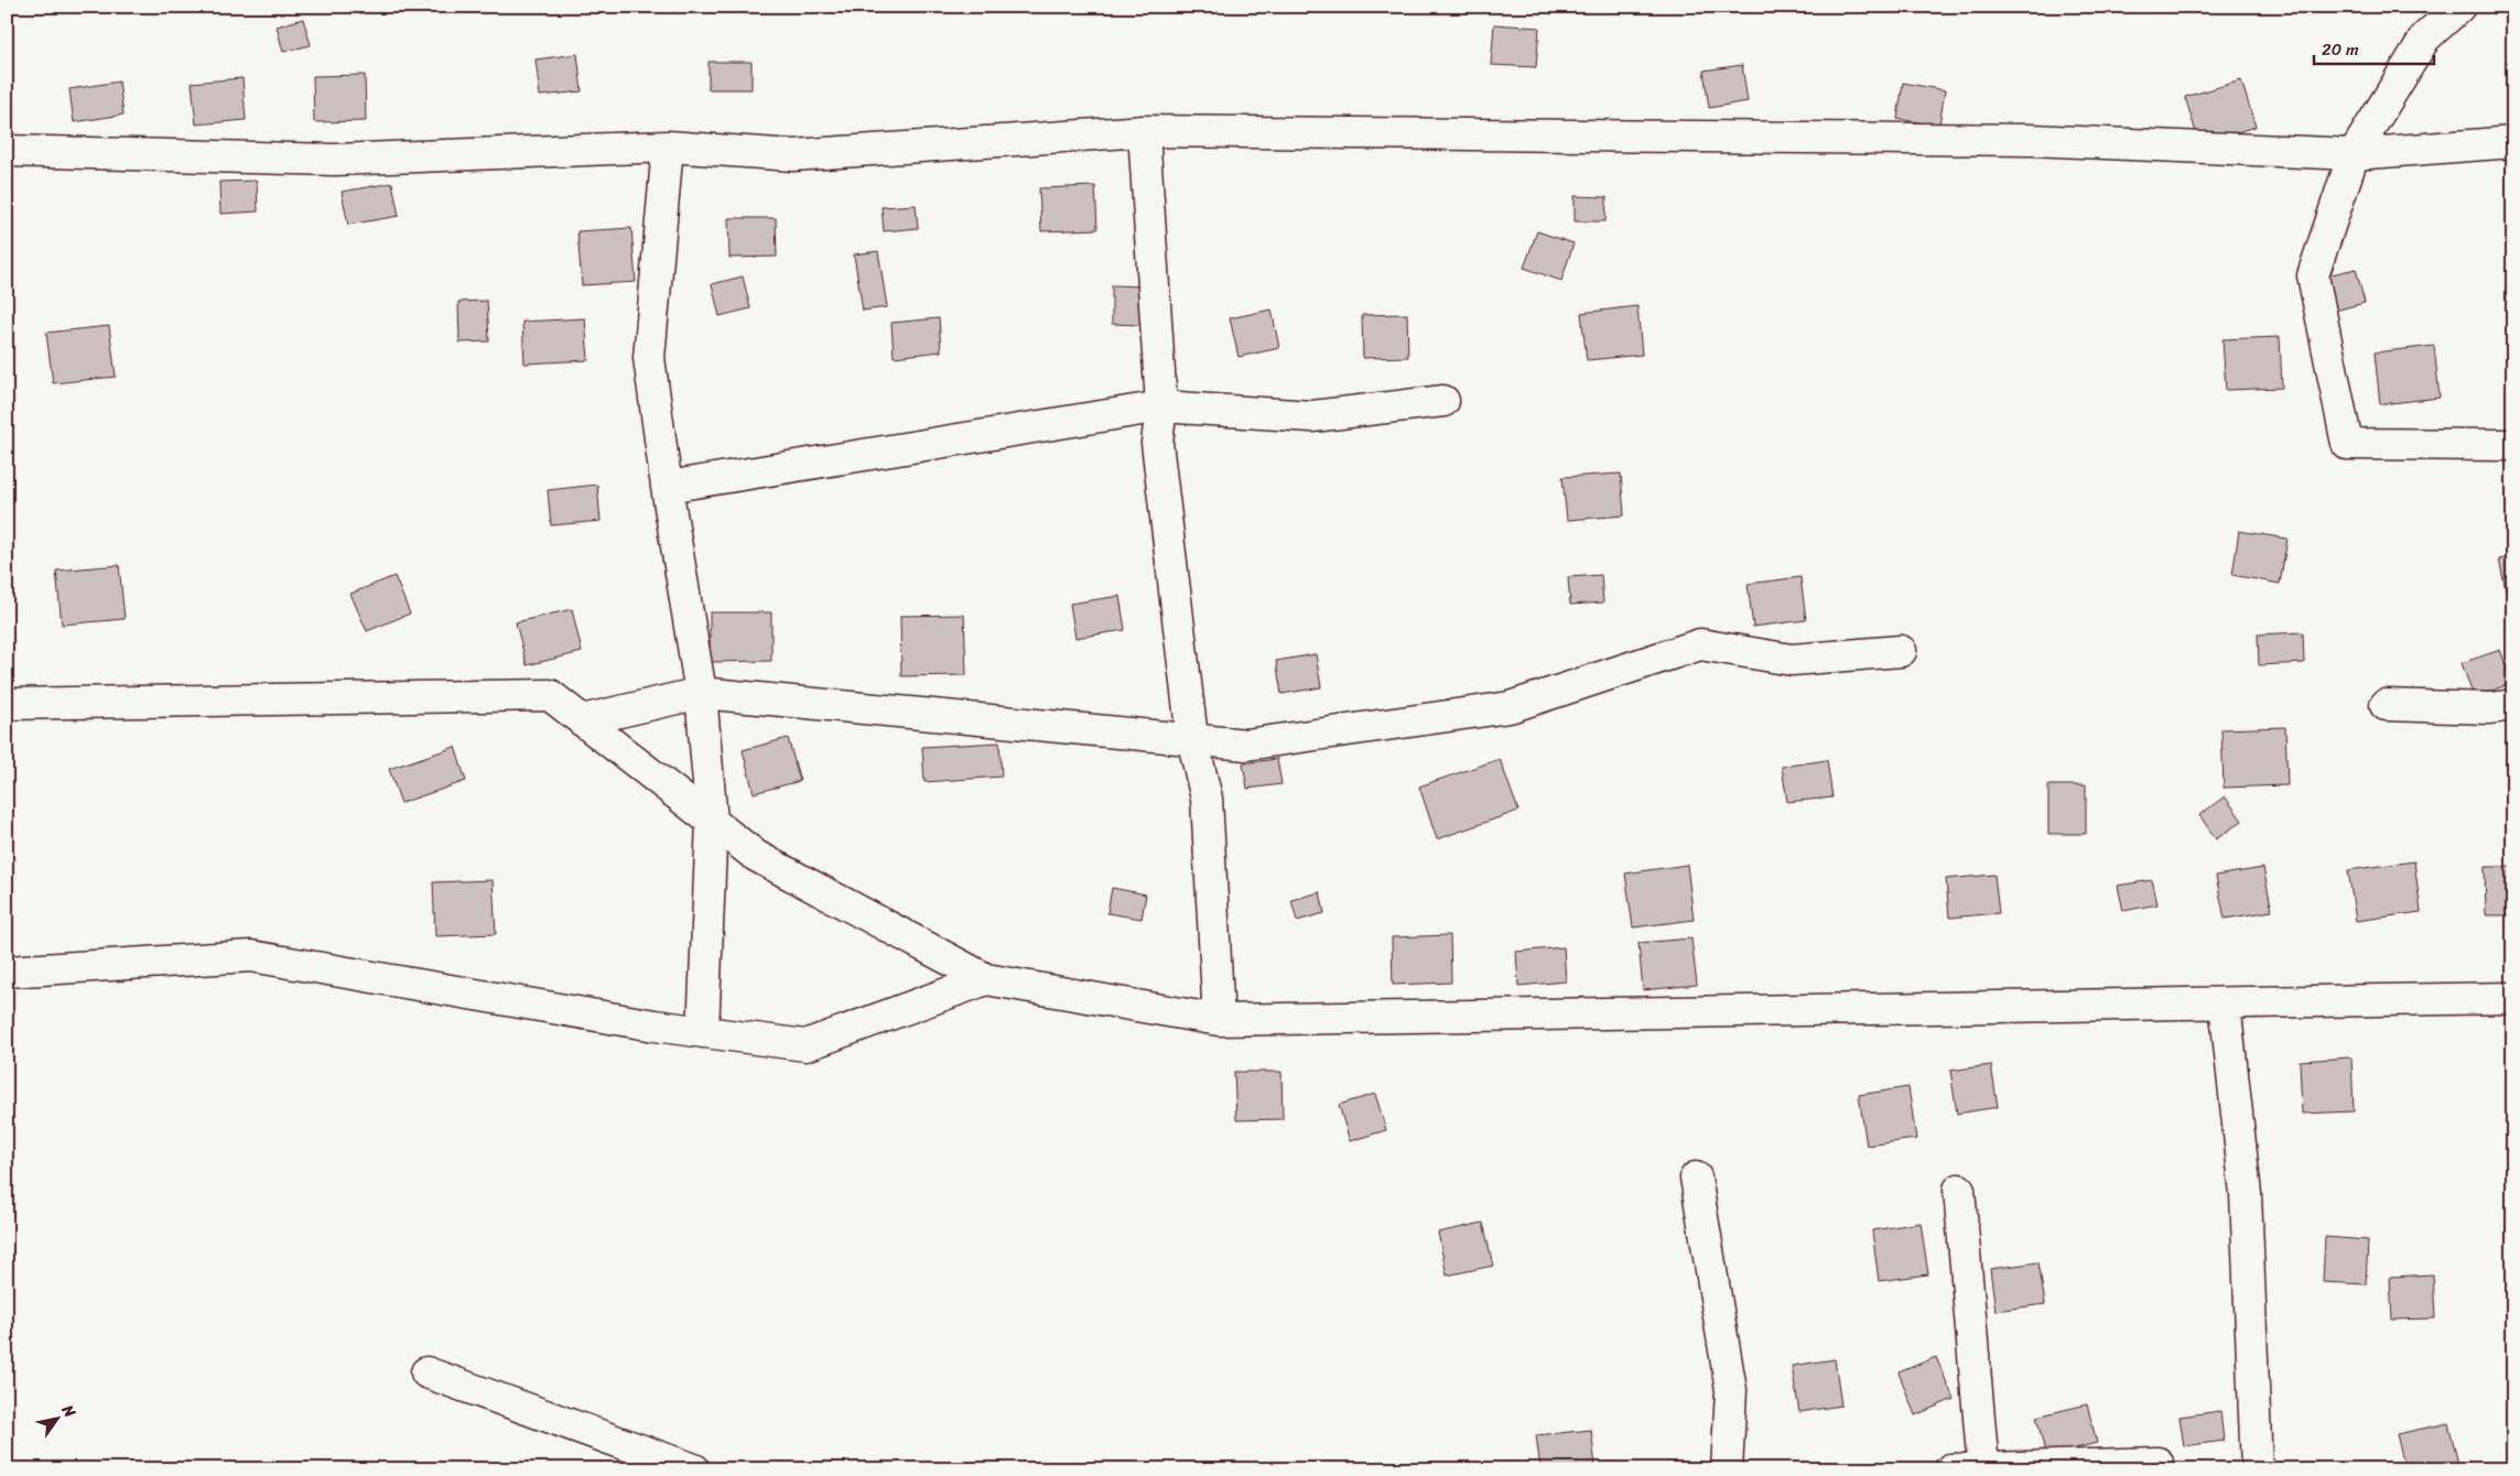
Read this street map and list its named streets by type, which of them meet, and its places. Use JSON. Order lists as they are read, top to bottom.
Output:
{
  "scale_bar": "20 m",
  "north": "top right"
}
